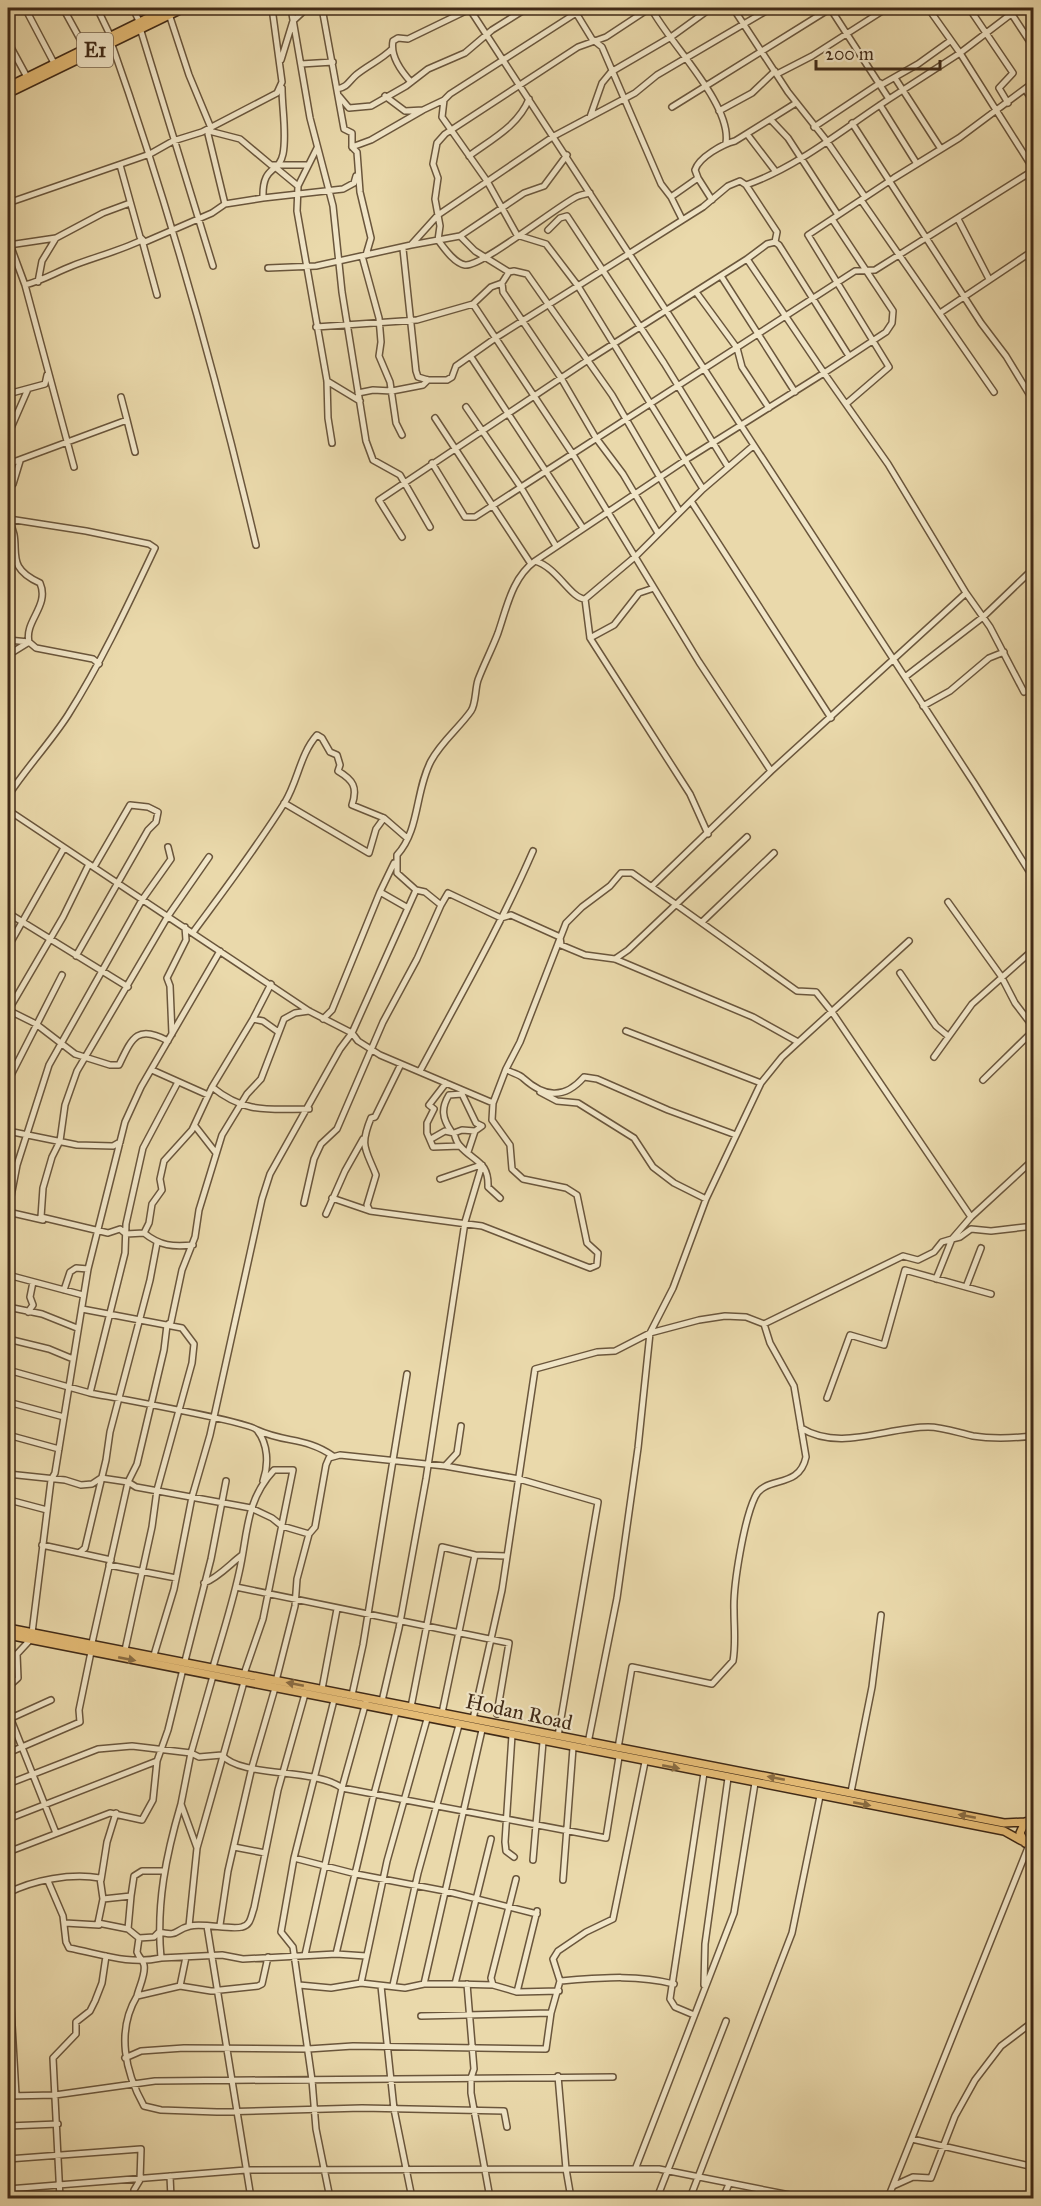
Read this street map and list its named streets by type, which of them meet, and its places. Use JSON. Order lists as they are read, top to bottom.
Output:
{
  "streets": {
    "highway": ["E1"],
    "main road": ["Hodan Road"]
  },
  "scale_bar": "200 m"
}
